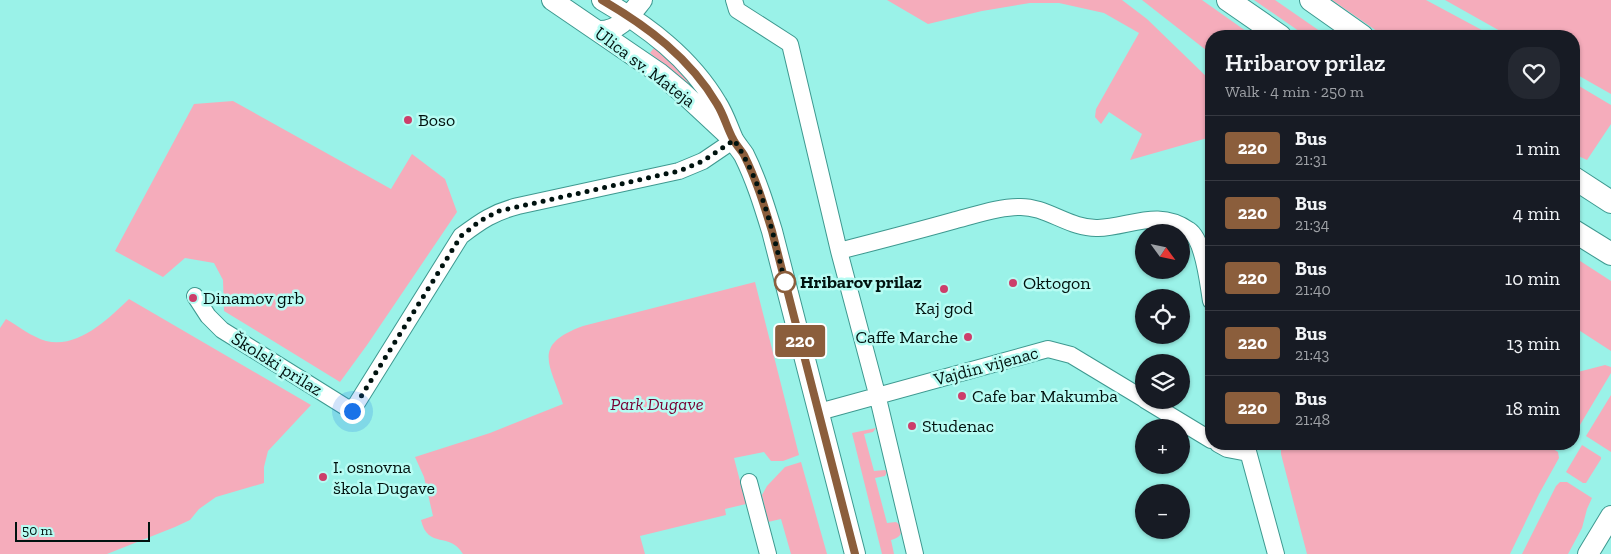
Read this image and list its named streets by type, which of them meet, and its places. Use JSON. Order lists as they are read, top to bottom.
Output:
{
  "streets": {
    "street": ["Ulica sv. Mateja", "Školski prilaz", "Vajdin vijenac"]
  },
  "crossings": [
    ["Ulica sv. Mateja", "Školski prilaz"],
    ["Ulica sv. Mateja", "Vajdin vijenac"]
  ],
  "parks": ["Park Dugave"],
  "places": [
    "Boso",
    "Hribarov prilaz",
    "Oktogon",
    "Kaj god",
    "Dinamov grb",
    "Caffe Marche",
    "Cafe bar Makumba",
    "Studenac",
    "I. osnovna škola Dugave"
  ],
  "lines": ["bus line 220"],
  "scale_bar": "50 m",
  "north": "bottom right",
  "page": {
    "on_map": "220",
    "heading": ["Hribarov prilaz", "Walk · 4 min · 250 m"],
    "list": [
      {
        "mark": "220",
        "name": "Bus",
        "note": "21:31",
        "value": "1 min"
      },
      {
        "mark": "220",
        "name": "Bus",
        "note": "21:34",
        "value": "4 min"
      },
      {
        "mark": "220",
        "name": "Bus",
        "note": "21:40",
        "value": "10 min"
      },
      {
        "mark": "220",
        "name": "Bus",
        "note": "21:43",
        "value": "13 min"
      },
      {
        "mark": "220",
        "name": "Bus",
        "note": "21:48",
        "value": "18 min"
      }
    ],
    "map_buttons": ["+", "−"],
    "scale": "50 m"
  }
}
